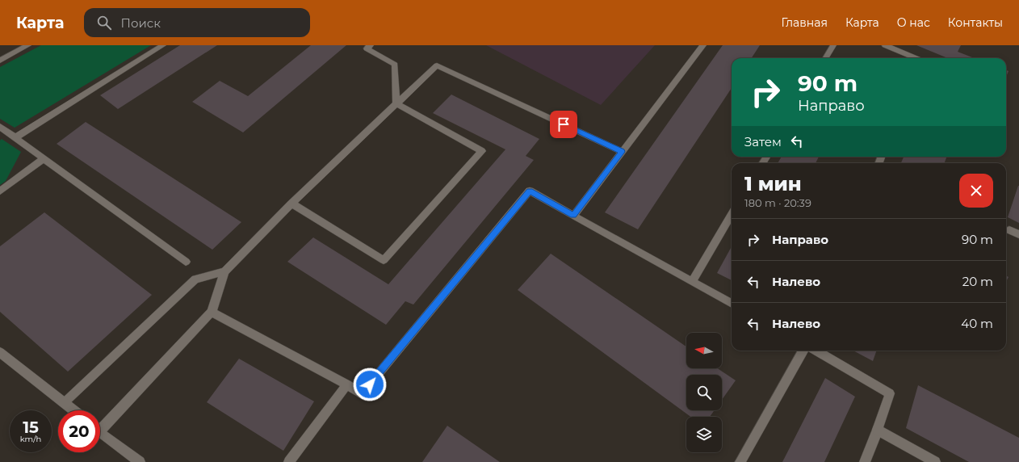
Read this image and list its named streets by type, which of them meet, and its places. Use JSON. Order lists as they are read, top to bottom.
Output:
{
  "north": "left",
  "page": {
    "header": "Карта",
    "search": "Поиск",
    "nav": [
      "Главная",
      "Карта",
      "О нас",
      "Контакты"
    ],
    "turn": ["90 m", "Направо"],
    "then": "Затем",
    "heading": ["1 мин", "180 m · 20:39"],
    "list": [
      {
        "name": "Направо",
        "value": "90 m"
      },
      {
        "name": "Налево",
        "value": "20 m"
      },
      {
        "name": "Налево",
        "value": "40 m"
      }
    ],
    "speed": "15 km/h",
    "limit": "20"
  }
}
